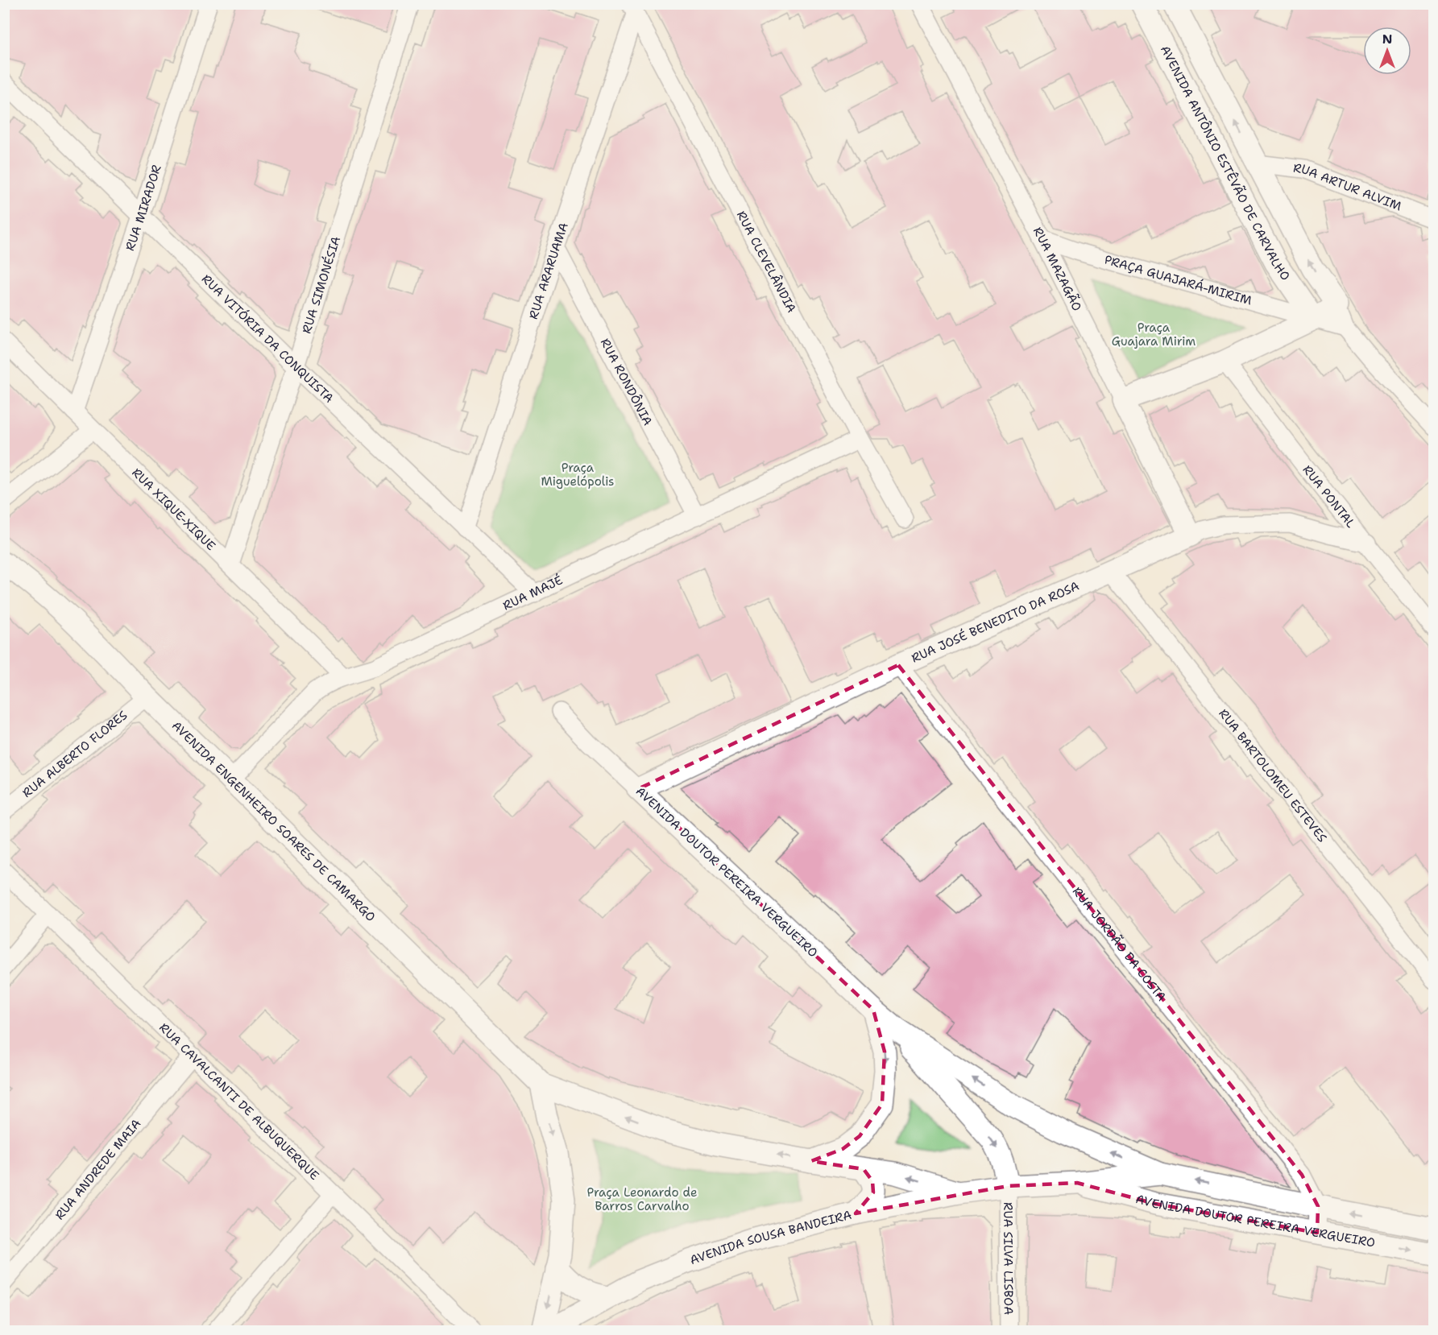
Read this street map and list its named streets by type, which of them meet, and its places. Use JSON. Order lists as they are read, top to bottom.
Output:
{
  "streets": {
    "street": [
      "AVENIDA ANTÔNIO ESTÊVÃO DE CARVALHO",
      "RUA ARTUR ALVIM",
      "RUA MIRADOR",
      "RUA CLEVELÂNDIA",
      "RUA MAZAGÃO",
      "RUA ARARUAMA",
      "PRAÇA GUAJARÁ-MIRIM",
      "RUA SIMONÉSIA",
      "RUA VITÓRIA DA CONQUISTA",
      "RUA RONDÔNIA",
      "RUA PONTAL",
      "RUA XIQUE-XIQUE",
      "RUA MAJÉ",
      "RUA JOSÉ BENEDITO DA ROSA",
      "RUA ALBERTO FLORES",
      "RUA BARTOLOMEU ESTEVES",
      "AVENIDA ENGENHEIRO SOARES DE CAMARGO",
      "AVENIDA DOUTOR PEREIRA VERGUEIRO",
      "RUA JORDÃO DA COSTA",
      "RUA CAVALCANTI DE ALBUQUERQUE",
      "RUA ANDREDE MAIA",
      "AVENIDA SOUSA BANDEIRA",
      "RUA SILVA LISBOA"
    ]
  },
  "crossings": [
    ["AVENIDA ANTÔNIO ESTÊVÃO DE CARVALHO", "PRAÇA GUAJARÁ-MIRIM"],
    ["RUA MIRADOR", "RUA VITÓRIA DA CONQUISTA"],
    ["RUA MIRADOR", "RUA XIQUE-XIQUE"],
    ["RUA CLEVELÂNDIA", "RUA ARARUAMA"],
    ["RUA CLEVELÂNDIA", "RUA MAJÉ"],
    ["RUA MAZAGÃO", "PRAÇA GUAJARÁ-MIRIM"],
    ["RUA MAZAGÃO", "RUA JOSÉ BENEDITO DA ROSA"],
    ["RUA ARARUAMA", "RUA VITÓRIA DA CONQUISTA"],
    ["RUA ARARUAMA", "RUA RONDÔNIA"],
    ["RUA SIMONÉSIA", "RUA VITÓRIA DA CONQUISTA"],
    ["RUA SIMONÉSIA", "RUA XIQUE-XIQUE"],
    ["RUA VITÓRIA DA CONQUISTA", "RUA MAJÉ"],
    ["RUA RONDÔNIA", "RUA MAJÉ"],
    ["RUA PONTAL", "RUA JOSÉ BENEDITO DA ROSA"],
    ["RUA XIQUE-XIQUE", "RUA MAJÉ"],
    ["RUA MAJÉ", "AVENIDA ENGENHEIRO SOARES DE CAMARGO"],
    ["RUA JOSÉ BENEDITO DA ROSA", "RUA BARTOLOMEU ESTEVES"],
    ["RUA JOSÉ BENEDITO DA ROSA", "AVENIDA DOUTOR PEREIRA VERGUEIRO"],
    ["RUA JOSÉ BENEDITO DA ROSA", "RUA JORDÃO DA COSTA"],
    ["RUA ALBERTO FLORES", "AVENIDA ENGENHEIRO SOARES DE CAMARGO"],
    ["AVENIDA DOUTOR PEREIRA VERGUEIRO", "RUA JORDÃO DA COSTA"],
    ["AVENIDA DOUTOR PEREIRA VERGUEIRO", "AVENIDA SOUSA BANDEIRA"],
    ["AVENIDA DOUTOR PEREIRA VERGUEIRO", "RUA SILVA LISBOA"],
    ["RUA CAVALCANTI DE ALBUQUERQUE", "RUA ANDREDE MAIA"],
    ["AVENIDA SOUSA BANDEIRA", "RUA SILVA LISBOA"]
  ],
  "parks": ["Praça Guajara Mirim", "Praça Miguelópolis", "Praça Leonardo de Barros Carvalho"],
  "north": "top"
}
